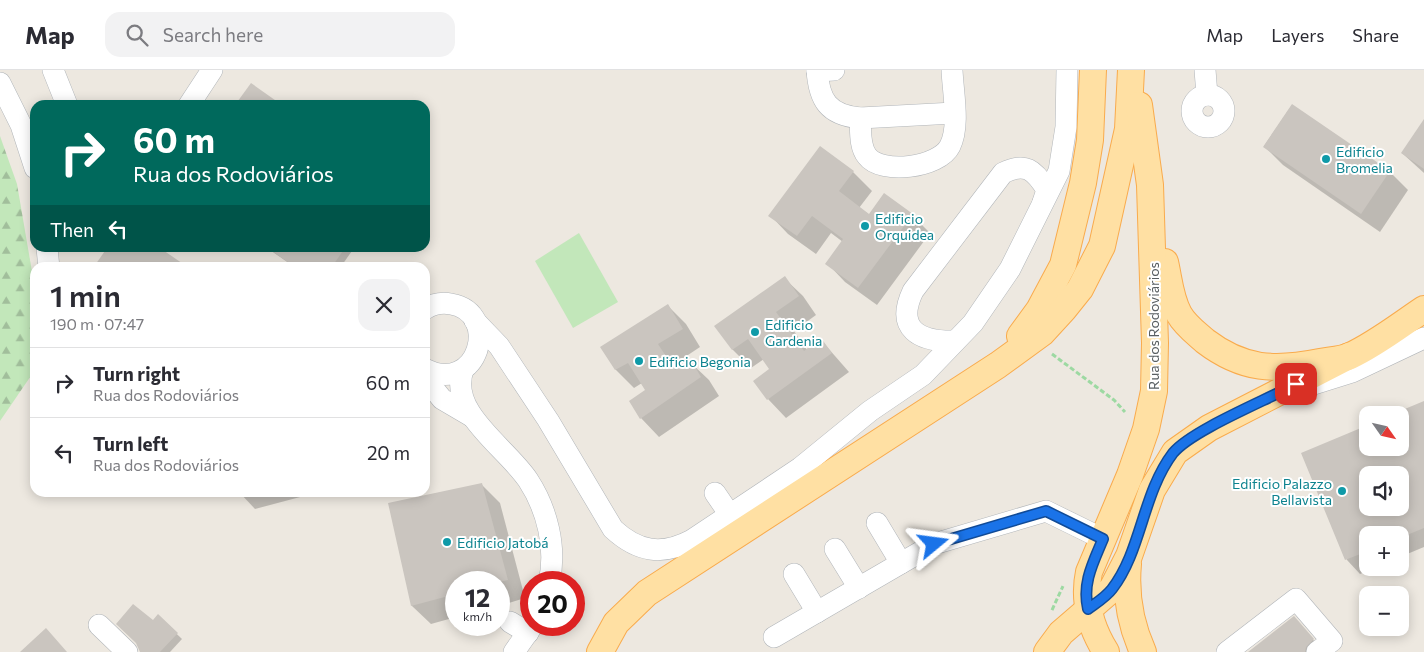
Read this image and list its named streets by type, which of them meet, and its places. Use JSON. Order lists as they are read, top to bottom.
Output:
{
  "streets": {
    "main road": ["Rua dos Rodoviários"]
  },
  "places": [
    "Edificio Bromelia",
    "Edificio Orquidea",
    "Edificio Gardenia",
    "Edificio Begonia",
    "Edificio Palazzo Bellavista",
    "Edificio Jatobá"
  ],
  "north": "bottom right",
  "page": {
    "header": "Map",
    "search": "Search here",
    "nav": ["Map", "Layers", "Share"],
    "turn": ["60 m", "Rua dos Rodoviários"],
    "then": "Then",
    "heading": ["1 min", "190 m · 07:47"],
    "list": [
      {
        "name": "Turn right",
        "note": "Rua dos Rodoviários",
        "value": "60 m"
      },
      {
        "name": "Turn left",
        "note": "Rua dos Rodoviários",
        "value": "20 m"
      }
    ],
    "map_buttons": ["+", "−"],
    "speed": "12 km/h",
    "limit": "20"
  }
}
